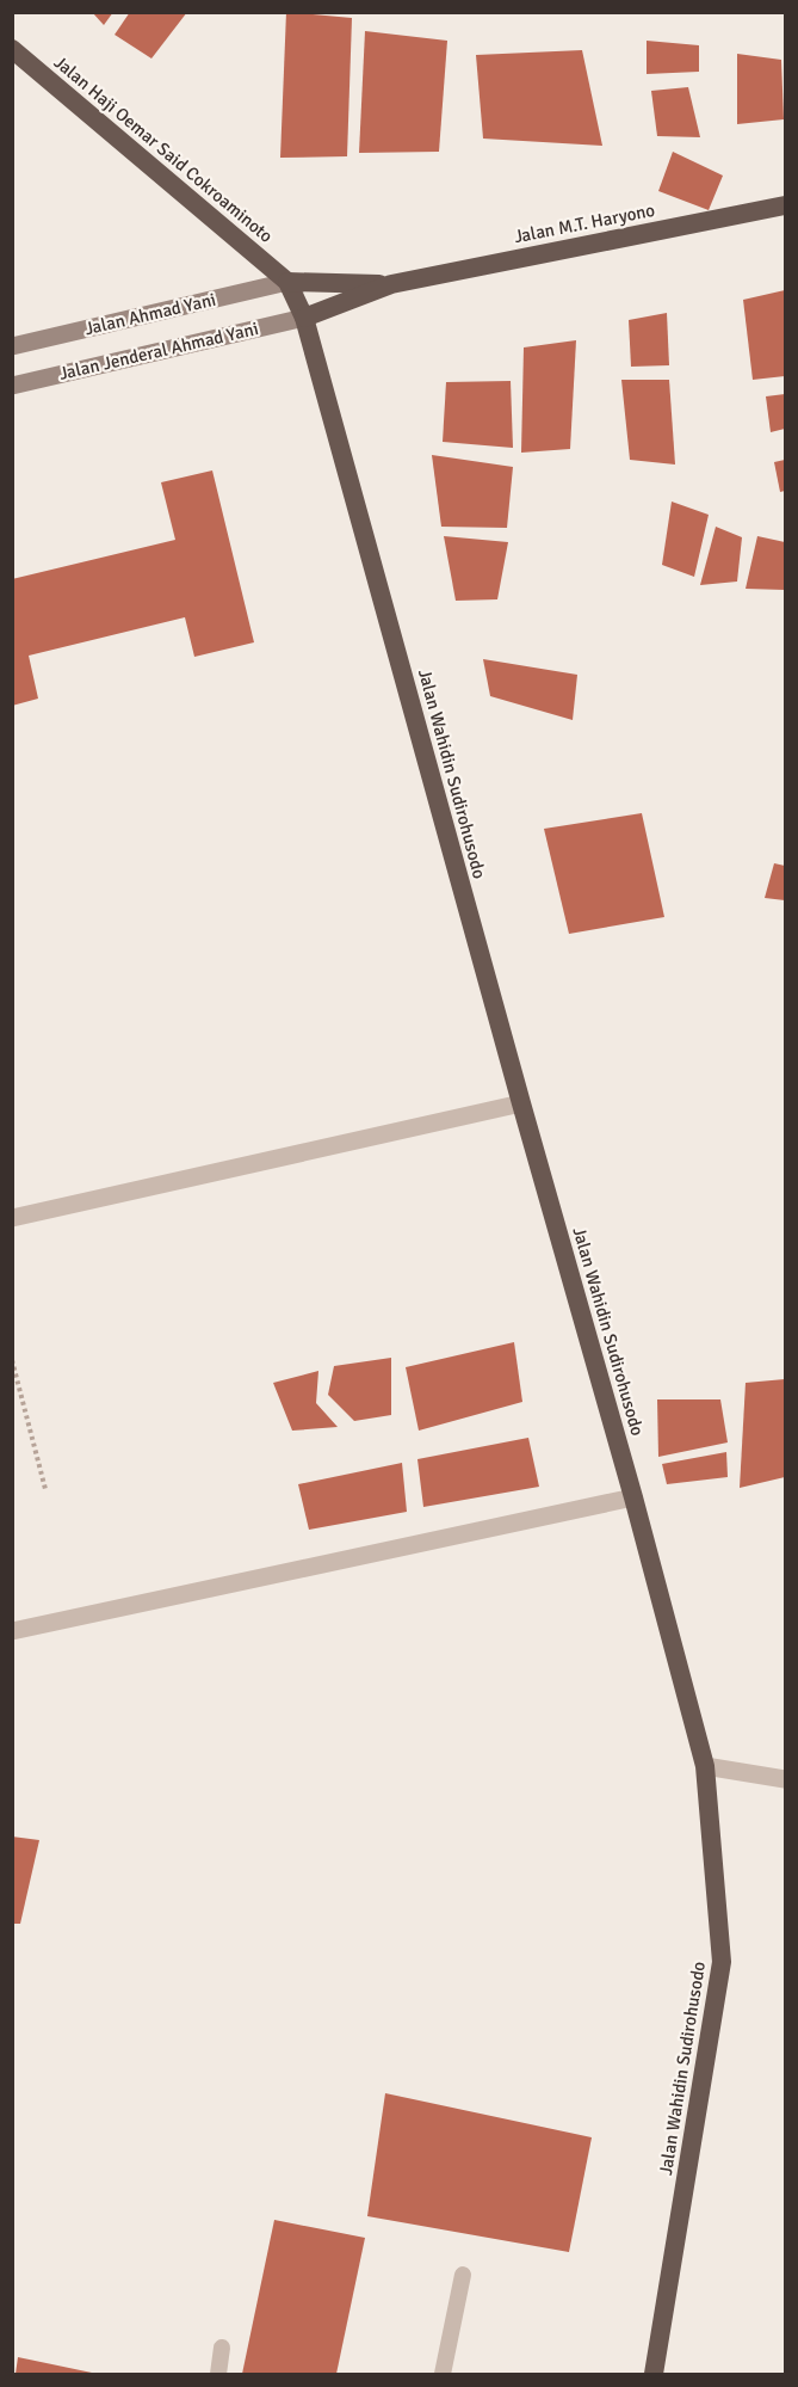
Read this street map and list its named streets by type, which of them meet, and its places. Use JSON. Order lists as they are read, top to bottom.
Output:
{
  "streets": {
    "highway": ["Jalan Haji Oemar Said Cokroaminoto", "Jalan M.T. Haryono", "Jalan Wahidin Sudirohusodo"],
    "main road": ["Jalan Ahmad Yani", "Jalan Jenderal Ahmad Yani"]
  },
  "crossings": [
    ["Jalan Haji Oemar Said Cokroaminoto", "Jalan Ahmad Yani"],
    ["Jalan Haji Oemar Said Cokroaminoto", "Jalan Wahidin Sudirohusodo"],
    ["Jalan Ahmad Yani", "Jalan Wahidin Sudirohusodo"],
    ["Jalan Jenderal Ahmad Yani", "Jalan Wahidin Sudirohusodo"]
  ]
}
